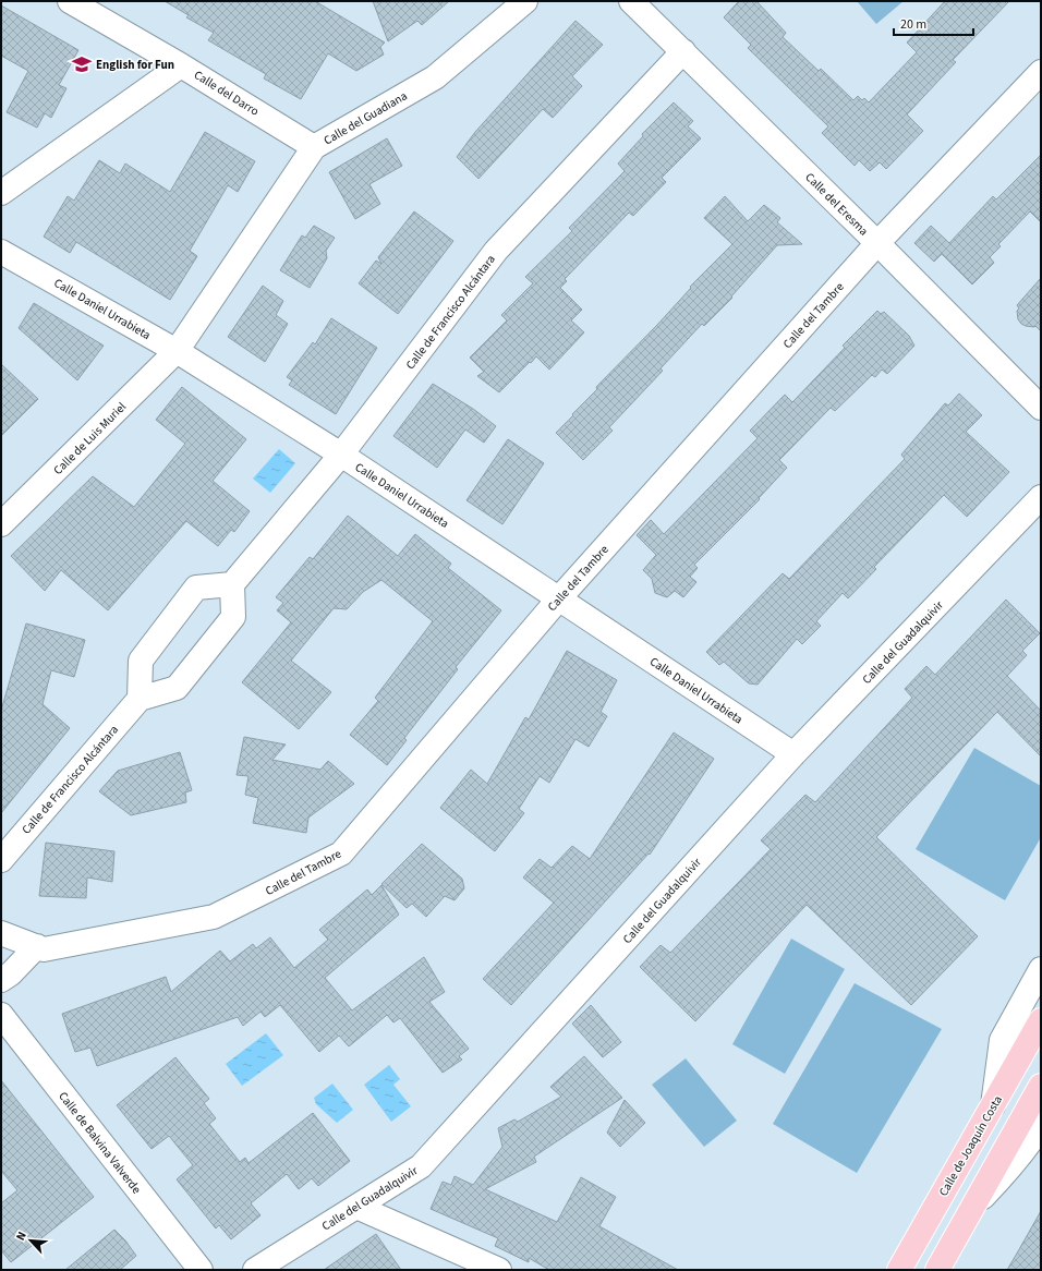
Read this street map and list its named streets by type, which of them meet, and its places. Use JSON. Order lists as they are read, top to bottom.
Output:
{
  "streets": {
    "main road": ["Calle de Joaquín Costa"],
    "street": [
      "Calle del Darro",
      "Calle del Guadiana",
      "Calle del Eresma",
      "Calle Daniel Urrabieta",
      "Calle de Francisco Alcántara",
      "Calle del Tambre",
      "Calle de Luis Muriel",
      "Calle del Guadalquivir",
      "Calle de Balvina Valverde"
    ]
  },
  "crossings": [
    ["Calle del Darro", "Calle del Guadiana"],
    ["Calle del Guadiana", "Calle Daniel Urrabieta"],
    ["Calle del Guadiana", "Calle de Luis Muriel"],
    ["Calle del Eresma", "Calle de Francisco Alcántara"],
    ["Calle del Eresma", "Calle del Tambre"],
    ["Calle Daniel Urrabieta", "Calle de Francisco Alcántara"],
    ["Calle Daniel Urrabieta", "Calle del Tambre"],
    ["Calle Daniel Urrabieta", "Calle de Luis Muriel"],
    ["Calle Daniel Urrabieta", "Calle del Guadalquivir"]
  ],
  "places": {
    "school or university": ["English for Fun"]
  },
  "scale_bar": "20 m",
  "north": "top left"
}
